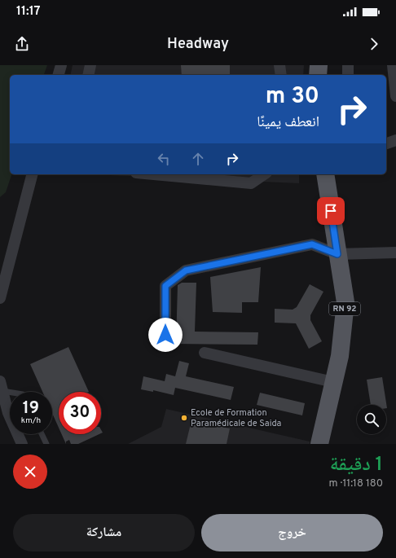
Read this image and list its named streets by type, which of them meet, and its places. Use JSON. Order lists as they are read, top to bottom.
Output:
{
  "streets": {
    "main road": ["RN 92"]
  },
  "places": ["Ecole de Formation Paramédicale de Saida"],
  "page": {
    "status": "11:17",
    "header": "Headway",
    "turn": ["30 m", "انعطف يمينًا"],
    "speed": "19 km/h",
    "limit": "30",
    "heading": ["1 دقيقة", "180 m · 11:18"],
    "buttons": ["خروج", "مشاركة"]
  }
}
